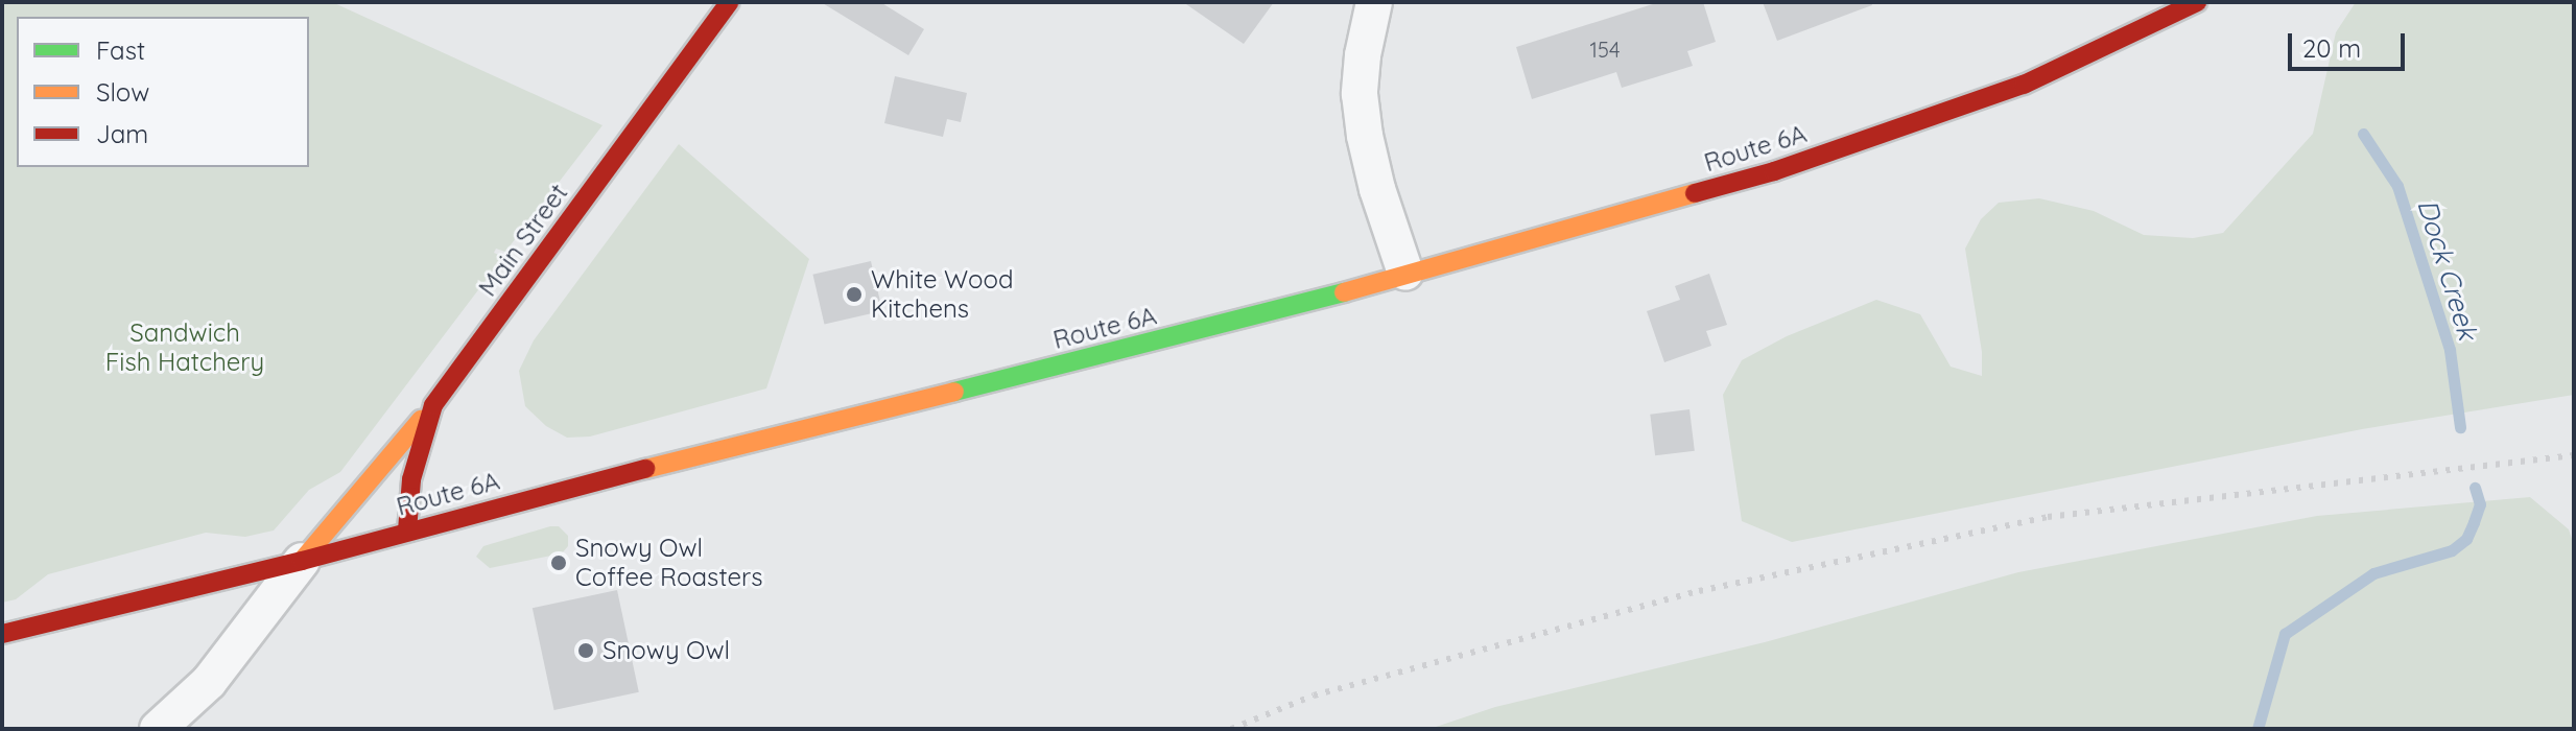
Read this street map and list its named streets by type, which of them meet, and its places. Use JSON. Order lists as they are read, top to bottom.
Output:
{
  "streets": {
    "main road": ["Route 6A", "Main Street"]
  },
  "crossings": [
    ["Route 6A", "Main Street"]
  ],
  "water": ["Dock Creek"],
  "parks": ["Sandwich Fish Hatchery"],
  "places": ["White Wood Kitchens", "Snowy Owl Coffee Roasters", "Snowy Owl"],
  "house_numbers": ["154"],
  "legend": ["Fast", "Slow", "Jam"],
  "scale_bar": "20 m"
}
